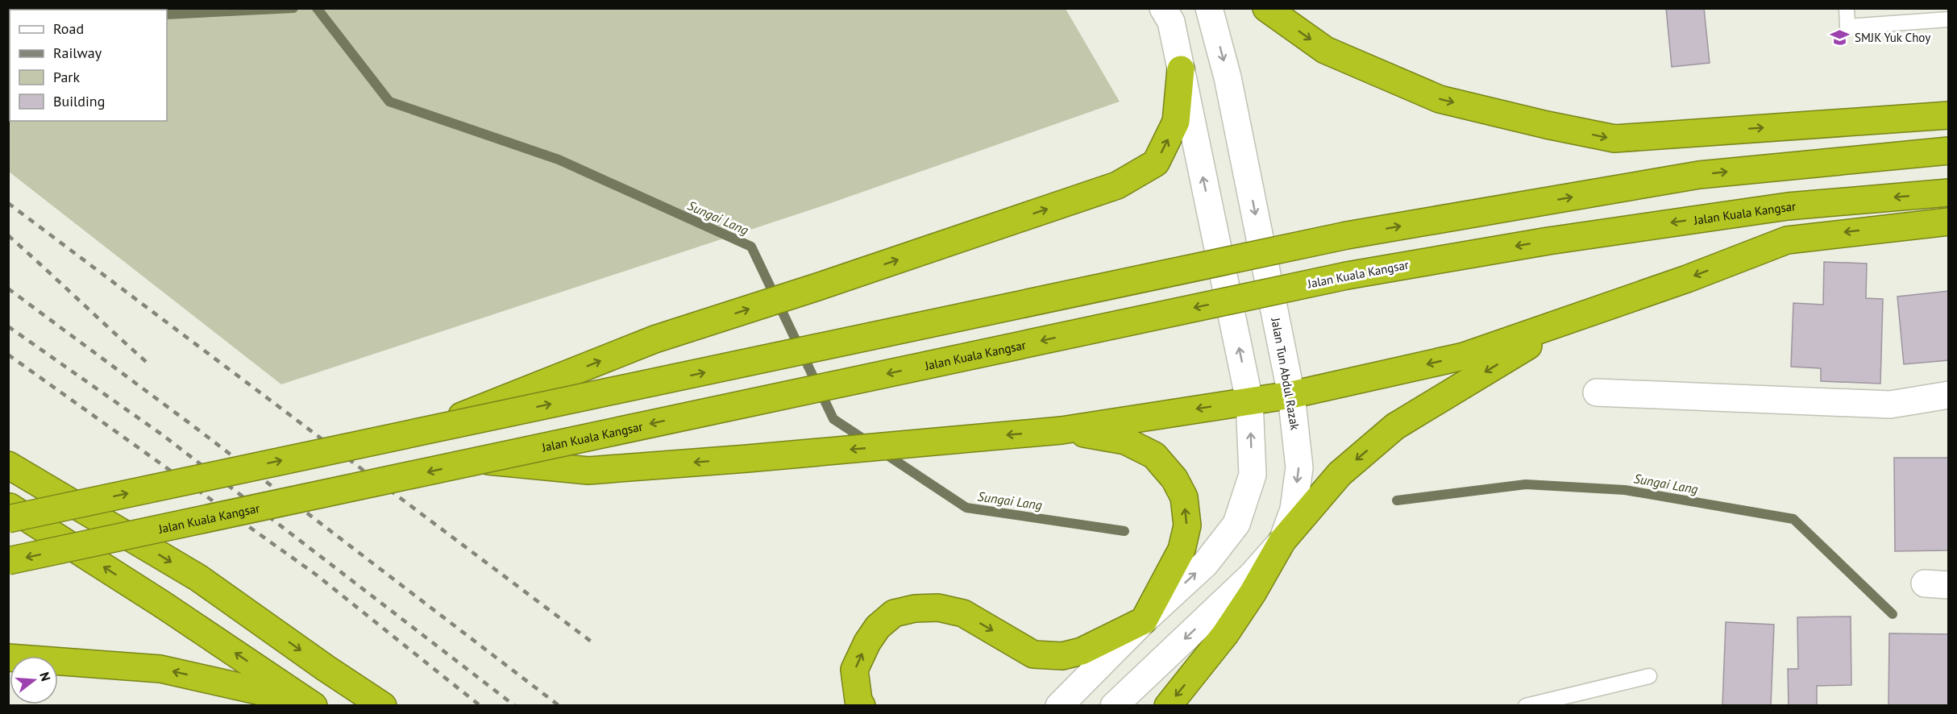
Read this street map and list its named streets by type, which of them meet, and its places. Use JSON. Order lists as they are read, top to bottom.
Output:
{
  "streets": {
    "highway": ["Jalan Kuala Kangsar"],
    "main road": ["Jalan Tun Abdul Razak"]
  },
  "water": ["Sungai Lang"],
  "places": {
    "school or university": ["SMJK Yuk Choy"]
  },
  "legend": [
    "Road",
    "Railway",
    "Park",
    "Building"
  ],
  "north": "right"
}
